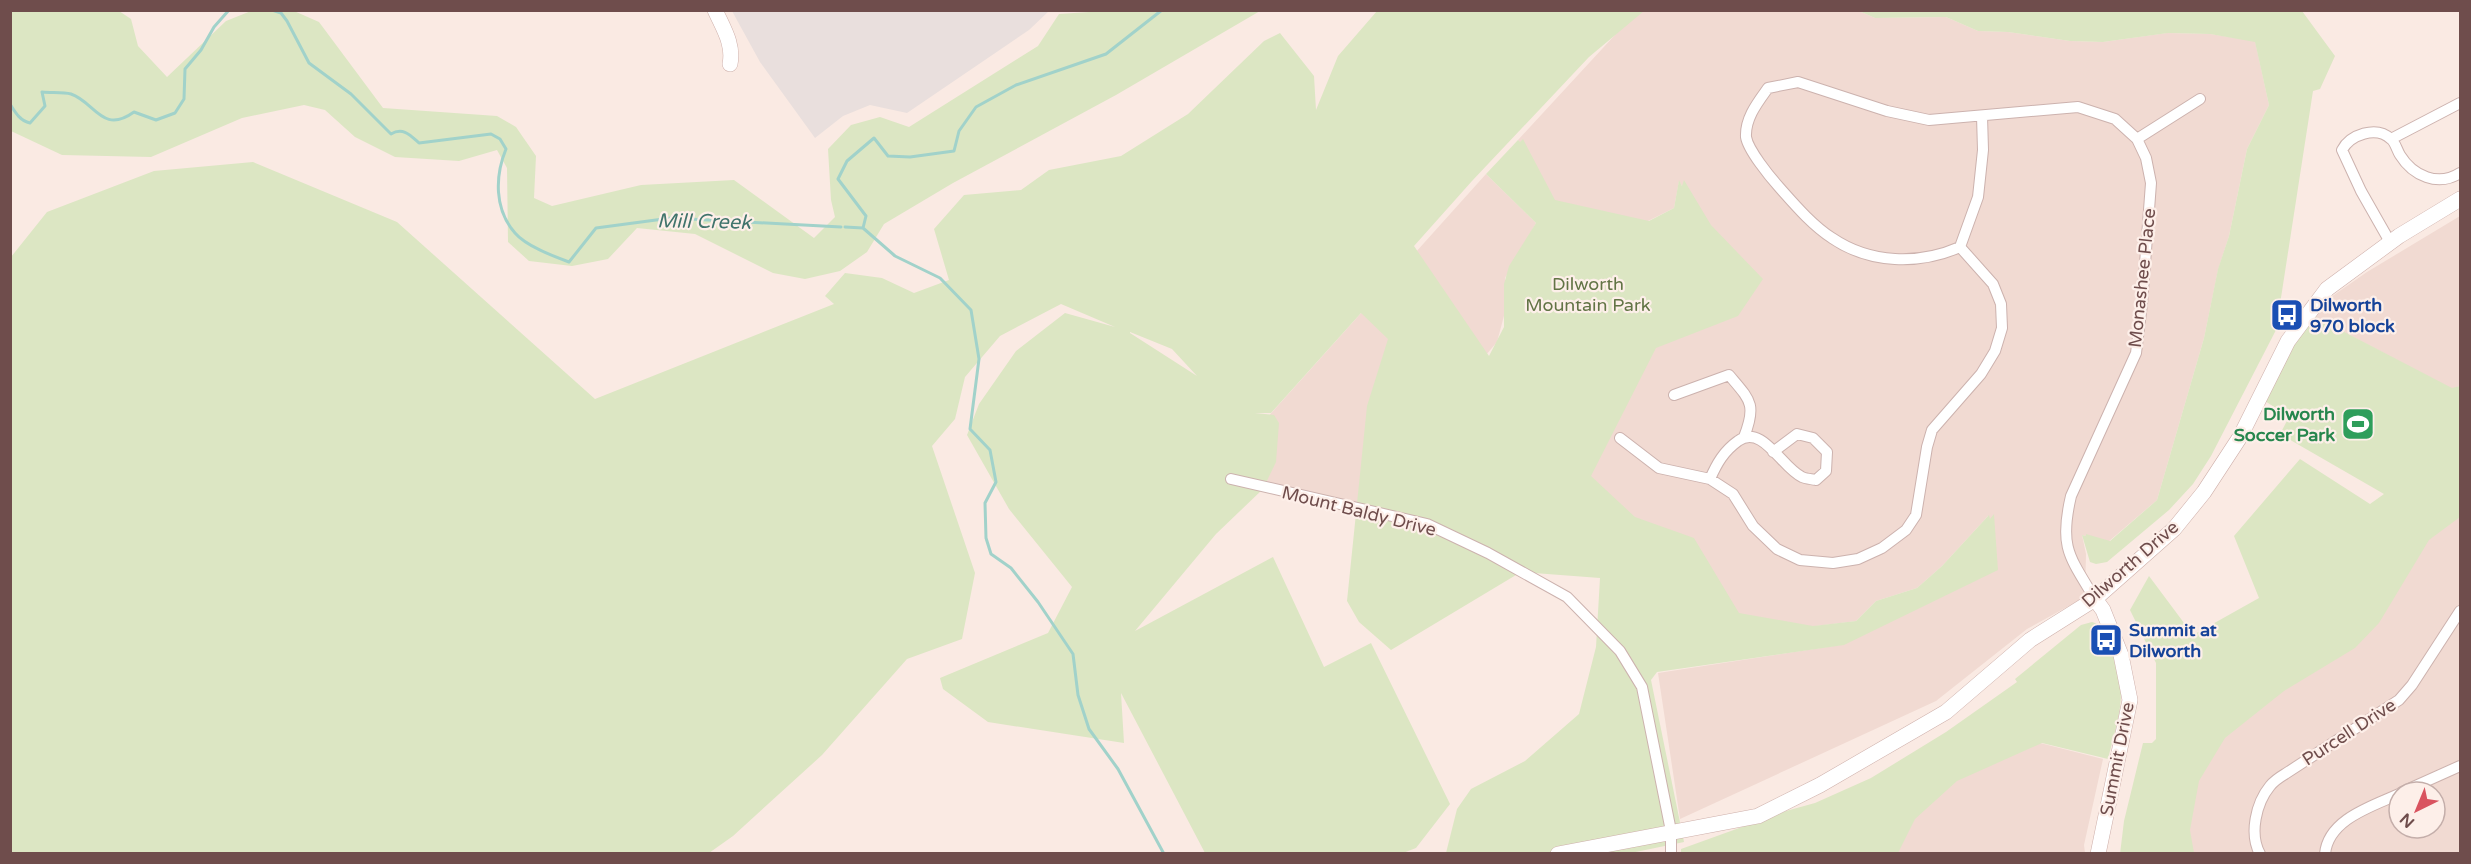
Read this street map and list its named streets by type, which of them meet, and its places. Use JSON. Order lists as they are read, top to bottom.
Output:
{
  "streets": {
    "street": [
      "Monashee Place",
      "Mount Baldy Drive",
      "Dilworth Drive",
      "Purcell Drive",
      "Summit Drive"
    ]
  },
  "crossings": [
    ["Monashee Place", "Dilworth Drive"],
    ["Monashee Place", "Summit Drive"],
    ["Mount Baldy Drive", "Dilworth Drive"],
    ["Dilworth Drive", "Summit Drive"]
  ],
  "water": ["Mill Creek"],
  "parks": ["Dilworth Mountain Park"],
  "places": {
    "bus stop": ["Dilworth 970 block", "Summit at Dilworth"],
    "sports": ["Dilworth Soccer Park"]
  },
  "north": "bottom left"
}
